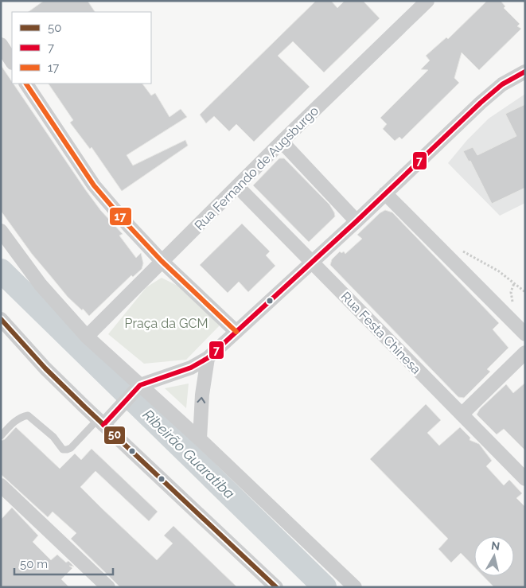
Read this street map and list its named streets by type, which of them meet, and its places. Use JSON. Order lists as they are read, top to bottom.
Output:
{
  "streets": {
    "street": ["Rua Fernando de Augsburgo", "Rua Festa Chinesa"]
  },
  "crossings": [
    ["Rua Fernando de Augsburgo", "Rua Festa Chinesa"]
  ],
  "water": ["Ribeirão Guaratiba"],
  "parks": ["Praça da GCM"],
  "lines": ["transit line 7", "transit line 17", "transit line 50"],
  "legend": ["50", "7", "17"],
  "scale_bar": "50 m",
  "north": "top"
}
